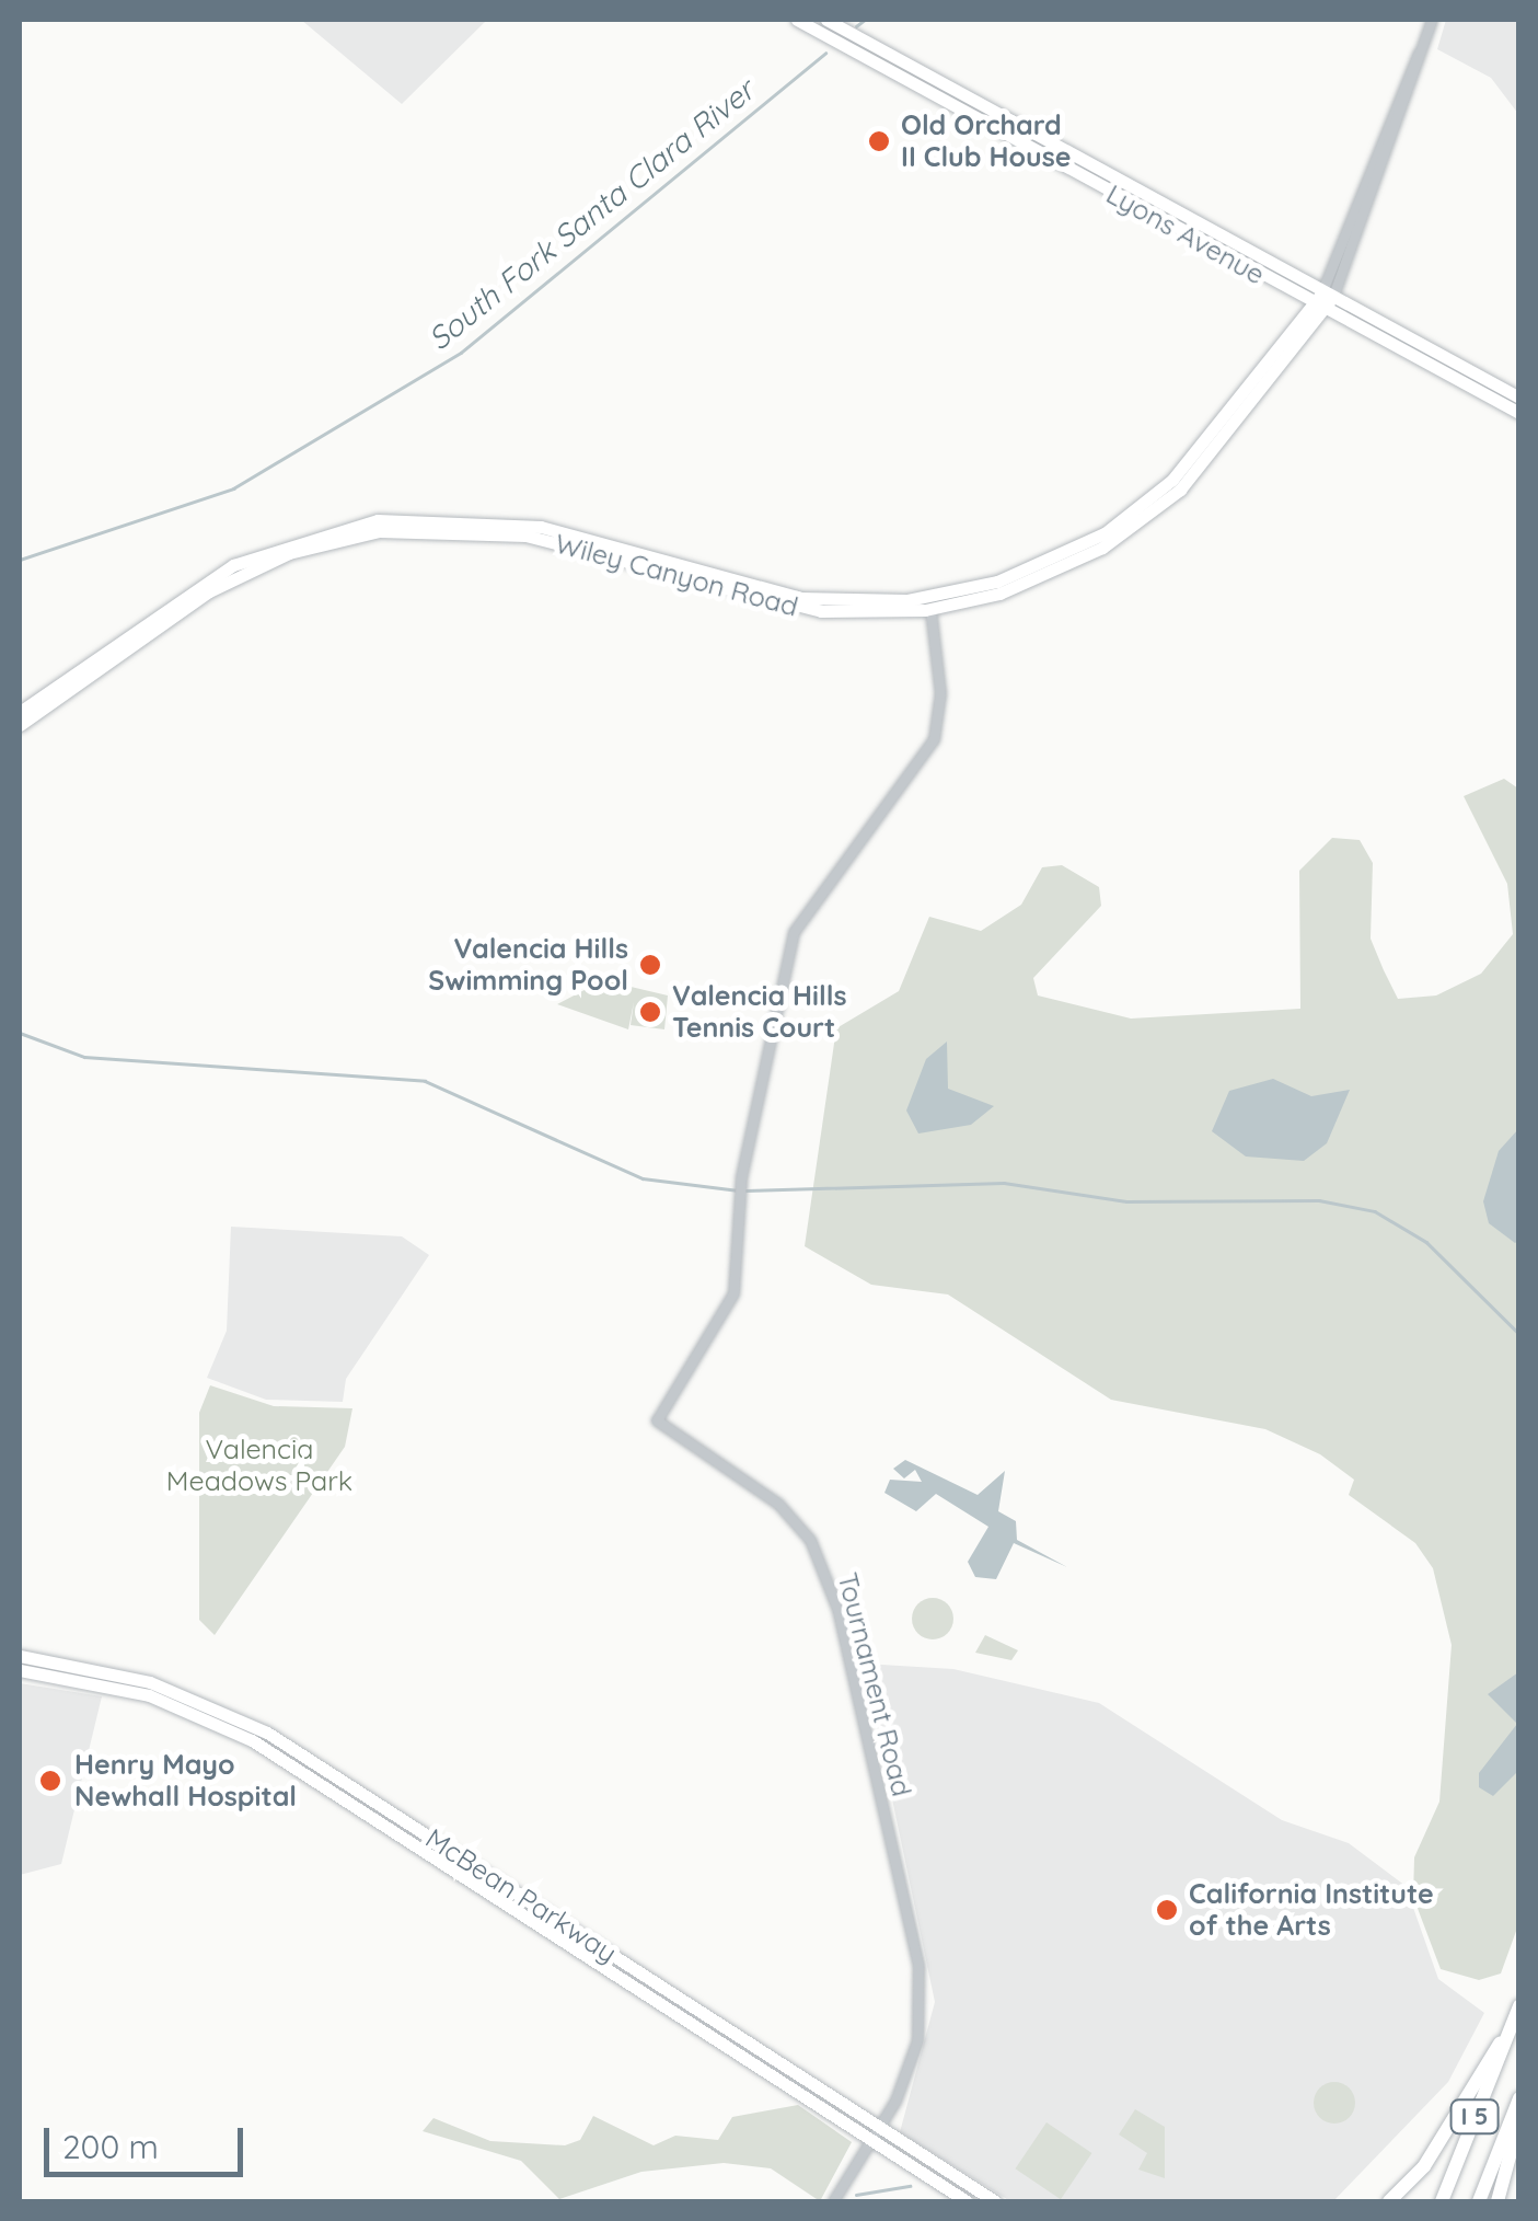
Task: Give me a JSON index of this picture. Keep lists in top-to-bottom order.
{
  "streets": {
    "highway": ["I 5"],
    "main road": ["Lyons Avenue", "Wiley Canyon Road", "McBean Parkway"],
    "street": ["Tournament Road"]
  },
  "crossings": [
    ["Lyons Avenue", "Wiley Canyon Road"],
    ["Wiley Canyon Road", "Tournament Road"],
    ["Tournament Road", "McBean Parkway"]
  ],
  "water": ["South Fork Santa Clara River"],
  "parks": ["Valencia Meadows Park"],
  "places": [
    "Old Orchard II Club House",
    "Valencia Hills Swimming Pool",
    "Valencia Hills Tennis Court",
    "Henry Mayo Newhall Hospital",
    "California Institute of the Arts"
  ],
  "scale_bar": "200 m"
}
